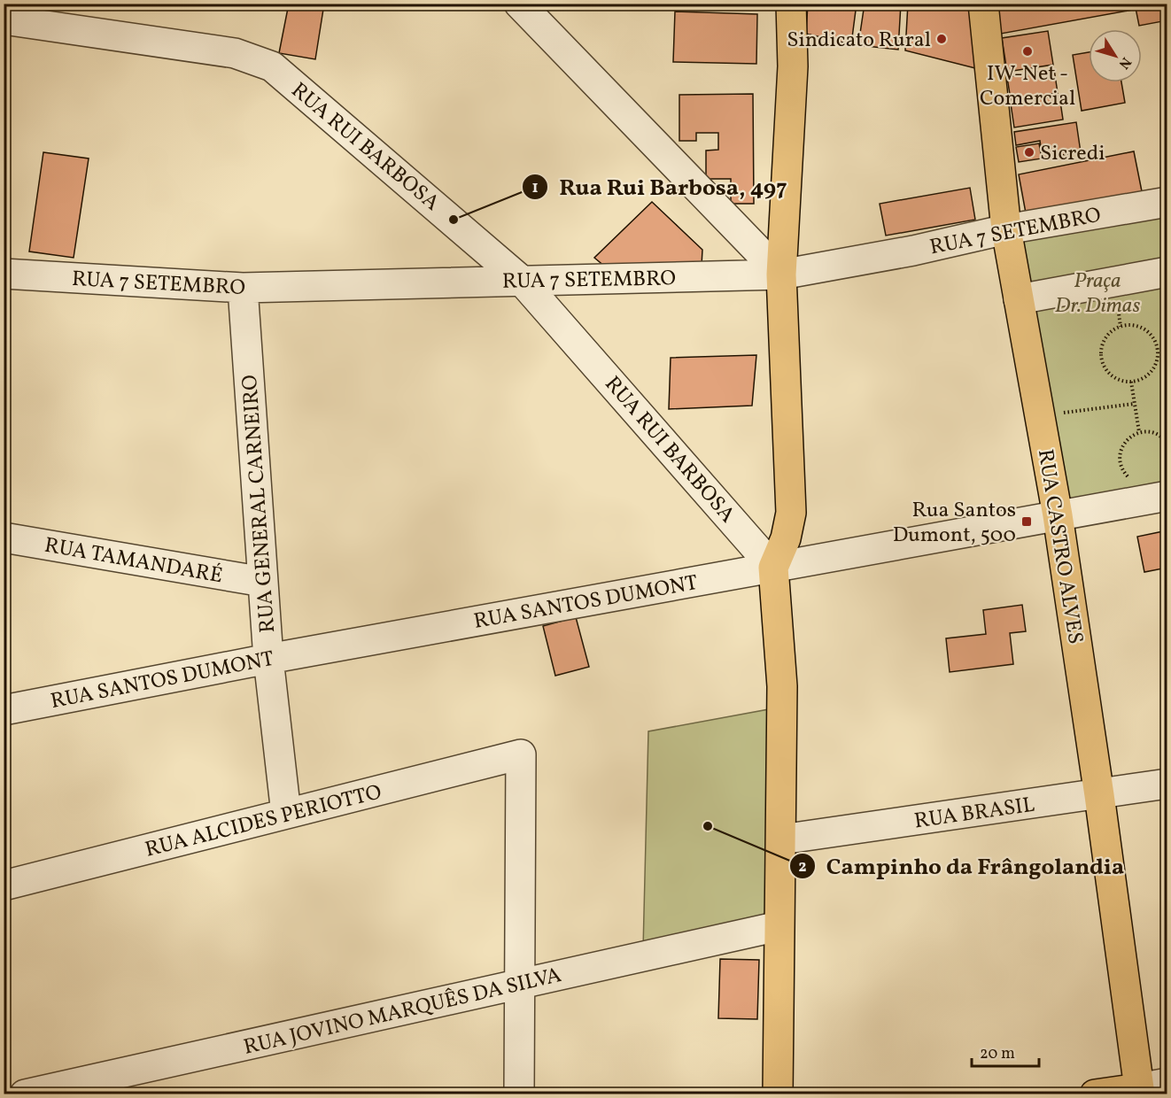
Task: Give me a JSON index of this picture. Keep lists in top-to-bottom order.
{
  "streets": {
    "main road": ["RUA CASTRO ALVES"],
    "street": [
      "RUA RUI BARBOSA",
      "RUA 7 SETEMBRO",
      "RUA GENERAL CARNEIRO",
      "RUA TAMANDARÉ",
      "RUA SANTOS DUMONT",
      "RUA BRASIL",
      "RUA ALCIDES PERIOTTO",
      "RUA JOVINO MARQUÊS DA SILVA"
    ]
  },
  "crossings": [
    ["RUA RUI BARBOSA", "RUA 7 SETEMBRO"],
    ["RUA RUI BARBOSA", "RUA SANTOS DUMONT"],
    ["RUA 7 SETEMBRO", "RUA GENERAL CARNEIRO"],
    ["RUA 7 SETEMBRO", "RUA CASTRO ALVES"],
    ["RUA GENERAL CARNEIRO", "RUA TAMANDARÉ"],
    ["RUA GENERAL CARNEIRO", "RUA SANTOS DUMONT"],
    ["RUA GENERAL CARNEIRO", "RUA ALCIDES PERIOTTO"],
    ["RUA CASTRO ALVES", "RUA SANTOS DUMONT"],
    ["RUA CASTRO ALVES", "RUA BRASIL"],
    ["RUA ALCIDES PERIOTTO", "RUA JOVINO MARQUÊS DA SILVA"]
  ],
  "parks": ["Praça Dr. Dimas"],
  "places": {
    "other": [
      "Sindicato Rural",
      "IW-Net - Comercial",
      "Sicredi",
      "Rua Rui Barbosa, 497",
      "Campinho da Frângolandia"
    ],
    "transit": ["Rua Santos Dumont, 500"]
  },
  "scale_bar": "20 m",
  "north": "bottom right"
}
